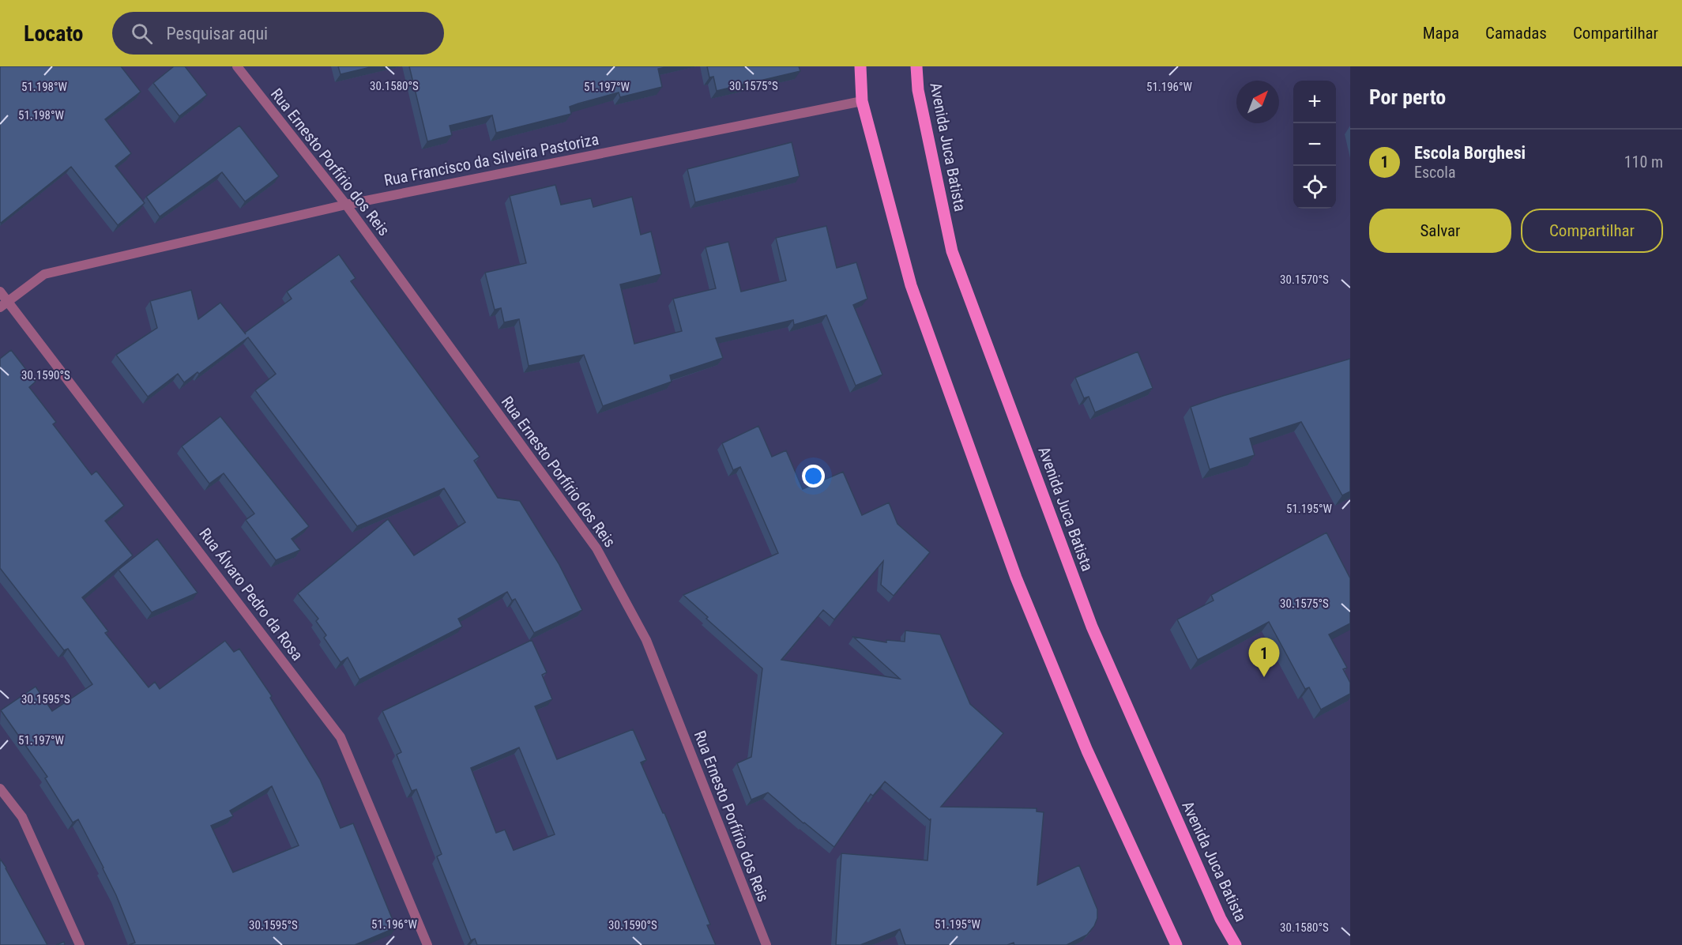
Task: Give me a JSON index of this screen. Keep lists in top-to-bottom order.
{
  "streets": {
    "main road": ["Avenida Juca Batista"],
    "street": ["Rua Francisco da Silveira Pastoriza", "Rua Ernesto Porfírio dos Reis", "Rua Álvaro Pedro da Rosa"]
  },
  "crossings": [
    ["Rua Francisco da Silveira Pastoriza", "Rua Ernesto Porfírio dos Reis"],
    ["Rua Francisco da Silveira Pastoriza", "Rua Álvaro Pedro da Rosa"]
  ],
  "north": "top right",
  "page": {
    "header": "Locato",
    "search": "Pesquisar aqui",
    "nav": ["Mapa", "Camadas", "Compartilhar"],
    "heading": "Por perto",
    "map_buttons": ["+", "−"],
    "list": [
      {
        "mark": "1",
        "name": "Escola Borghesi",
        "note": "Escola",
        "value": "110 m"
      }
    ],
    "buttons": ["Salvar", "Compartilhar"],
    "pins": "1"
  },
  "coordinates": [
    "30.1575°S",
    "30.1580°S",
    "51.198°W",
    "51.197°W",
    "51.196°W",
    "30.1570°S",
    "30.1590°S",
    "51.195°W",
    "30.1595°S"
  ]
}
